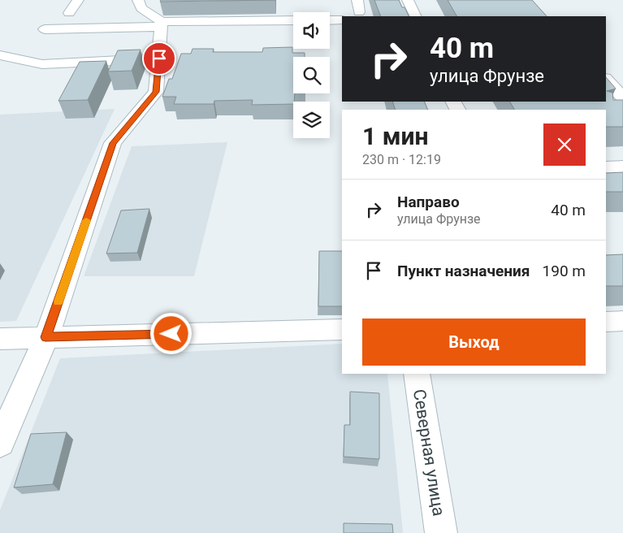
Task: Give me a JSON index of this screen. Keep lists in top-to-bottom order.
{
  "streets": {
    "street": ["Северная улица"]
  },
  "page": {
    "turn": ["40 m", "улица Фрунзе"],
    "heading": ["1 мин", "230 m · 12:19"],
    "list": [
      {
        "name": "Направо",
        "note": "улица Фрунзе",
        "value": "40 m"
      },
      {
        "name": "Пункт назначения",
        "value": "190 m"
      }
    ],
    "buttons": "Выход"
  }
}
